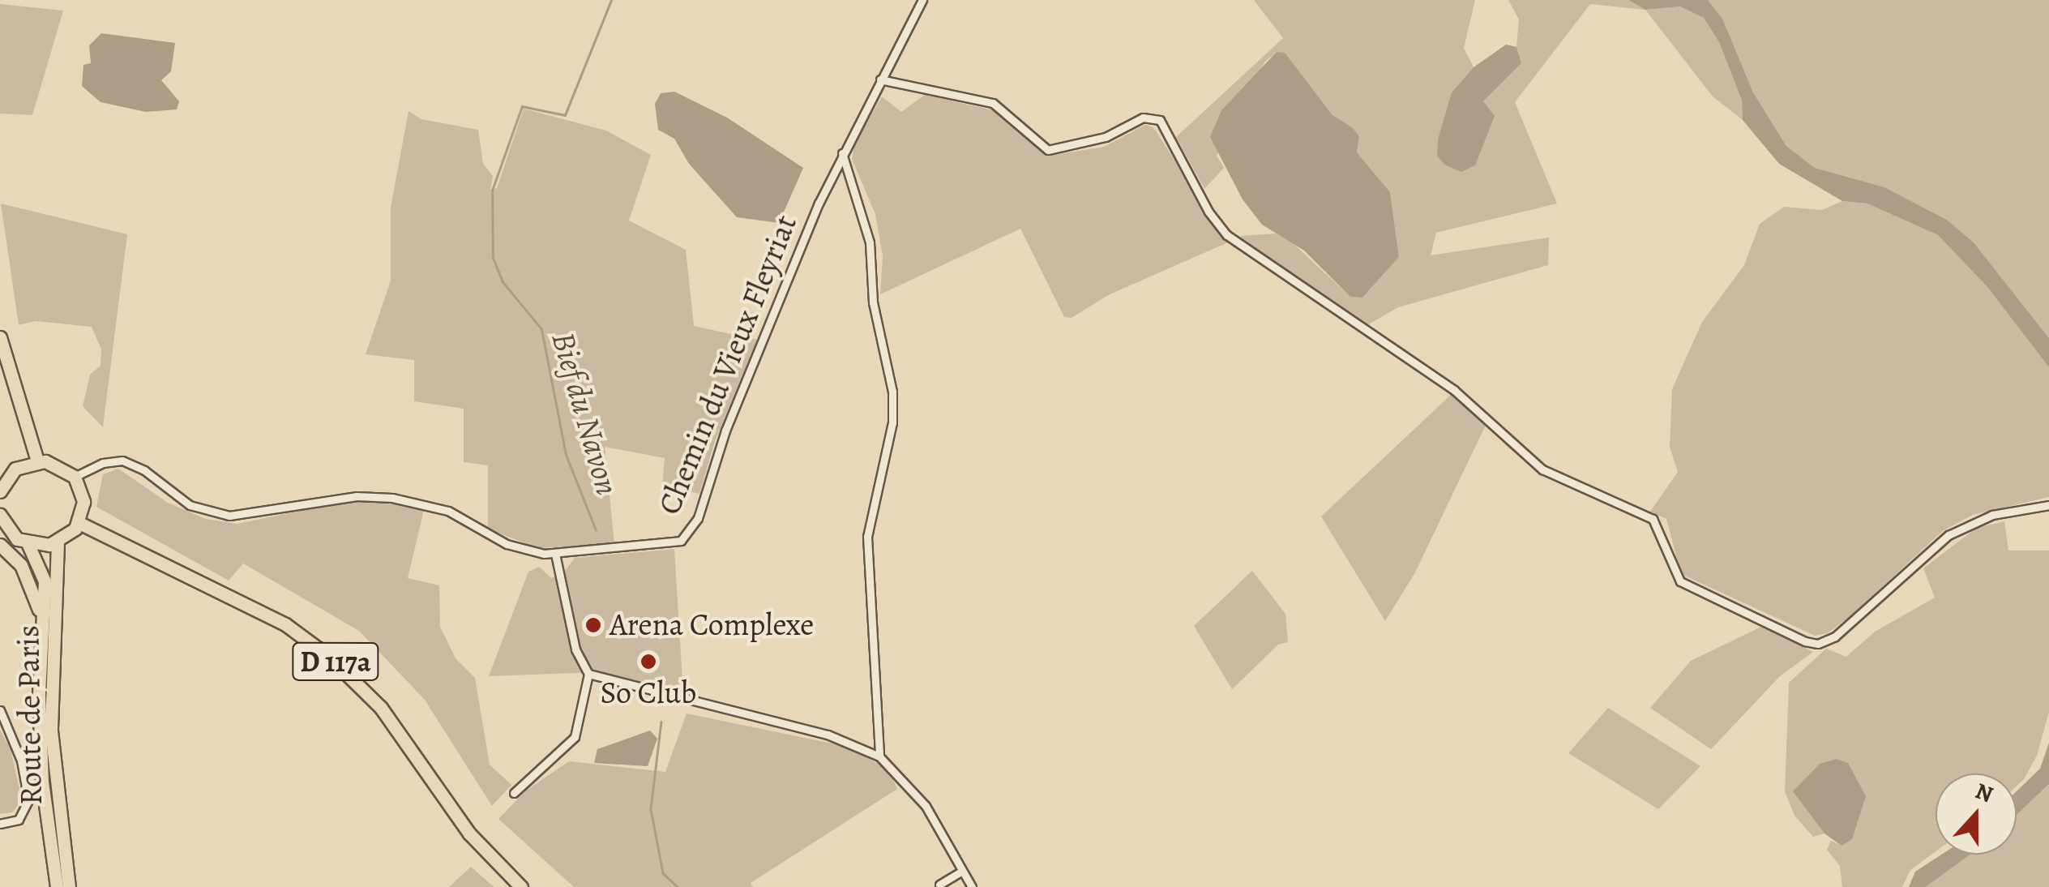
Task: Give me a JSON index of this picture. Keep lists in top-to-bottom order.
{
  "streets": {
    "main road": ["D 117a", "Route de Paris"],
    "street": ["Chemin du Vieux Fleyriat"]
  },
  "water": ["Bief du Navon"],
  "places": ["Arena Complexe", "So Club"],
  "north": "top"
}
